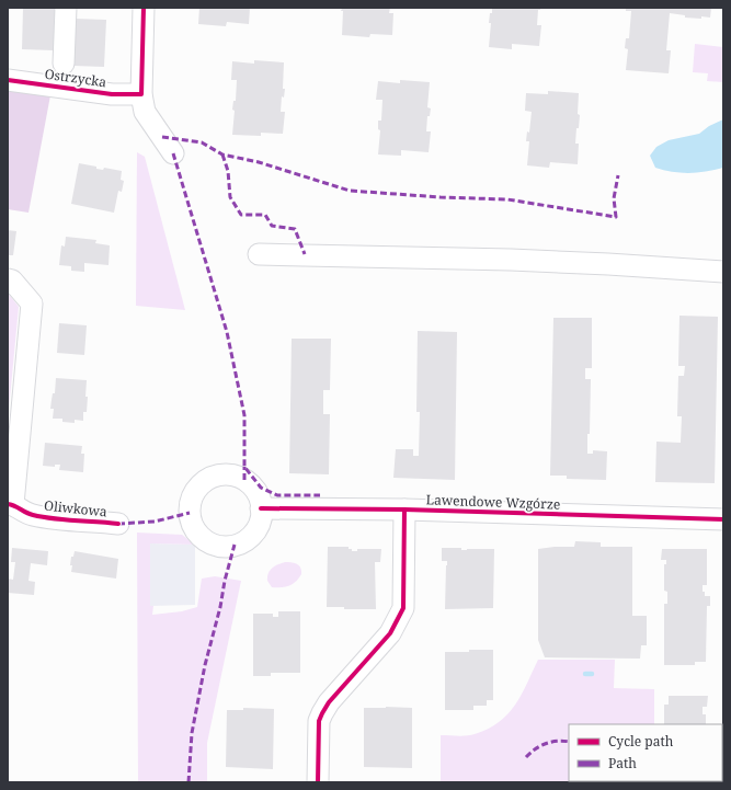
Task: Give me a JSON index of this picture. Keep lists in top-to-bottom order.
{
  "streets": {
    "street": ["Ostrzycka", "Lawendowe Wzgórze", "Oliwkowa"]
  },
  "legend": ["Cycle path", "Path"]
}
